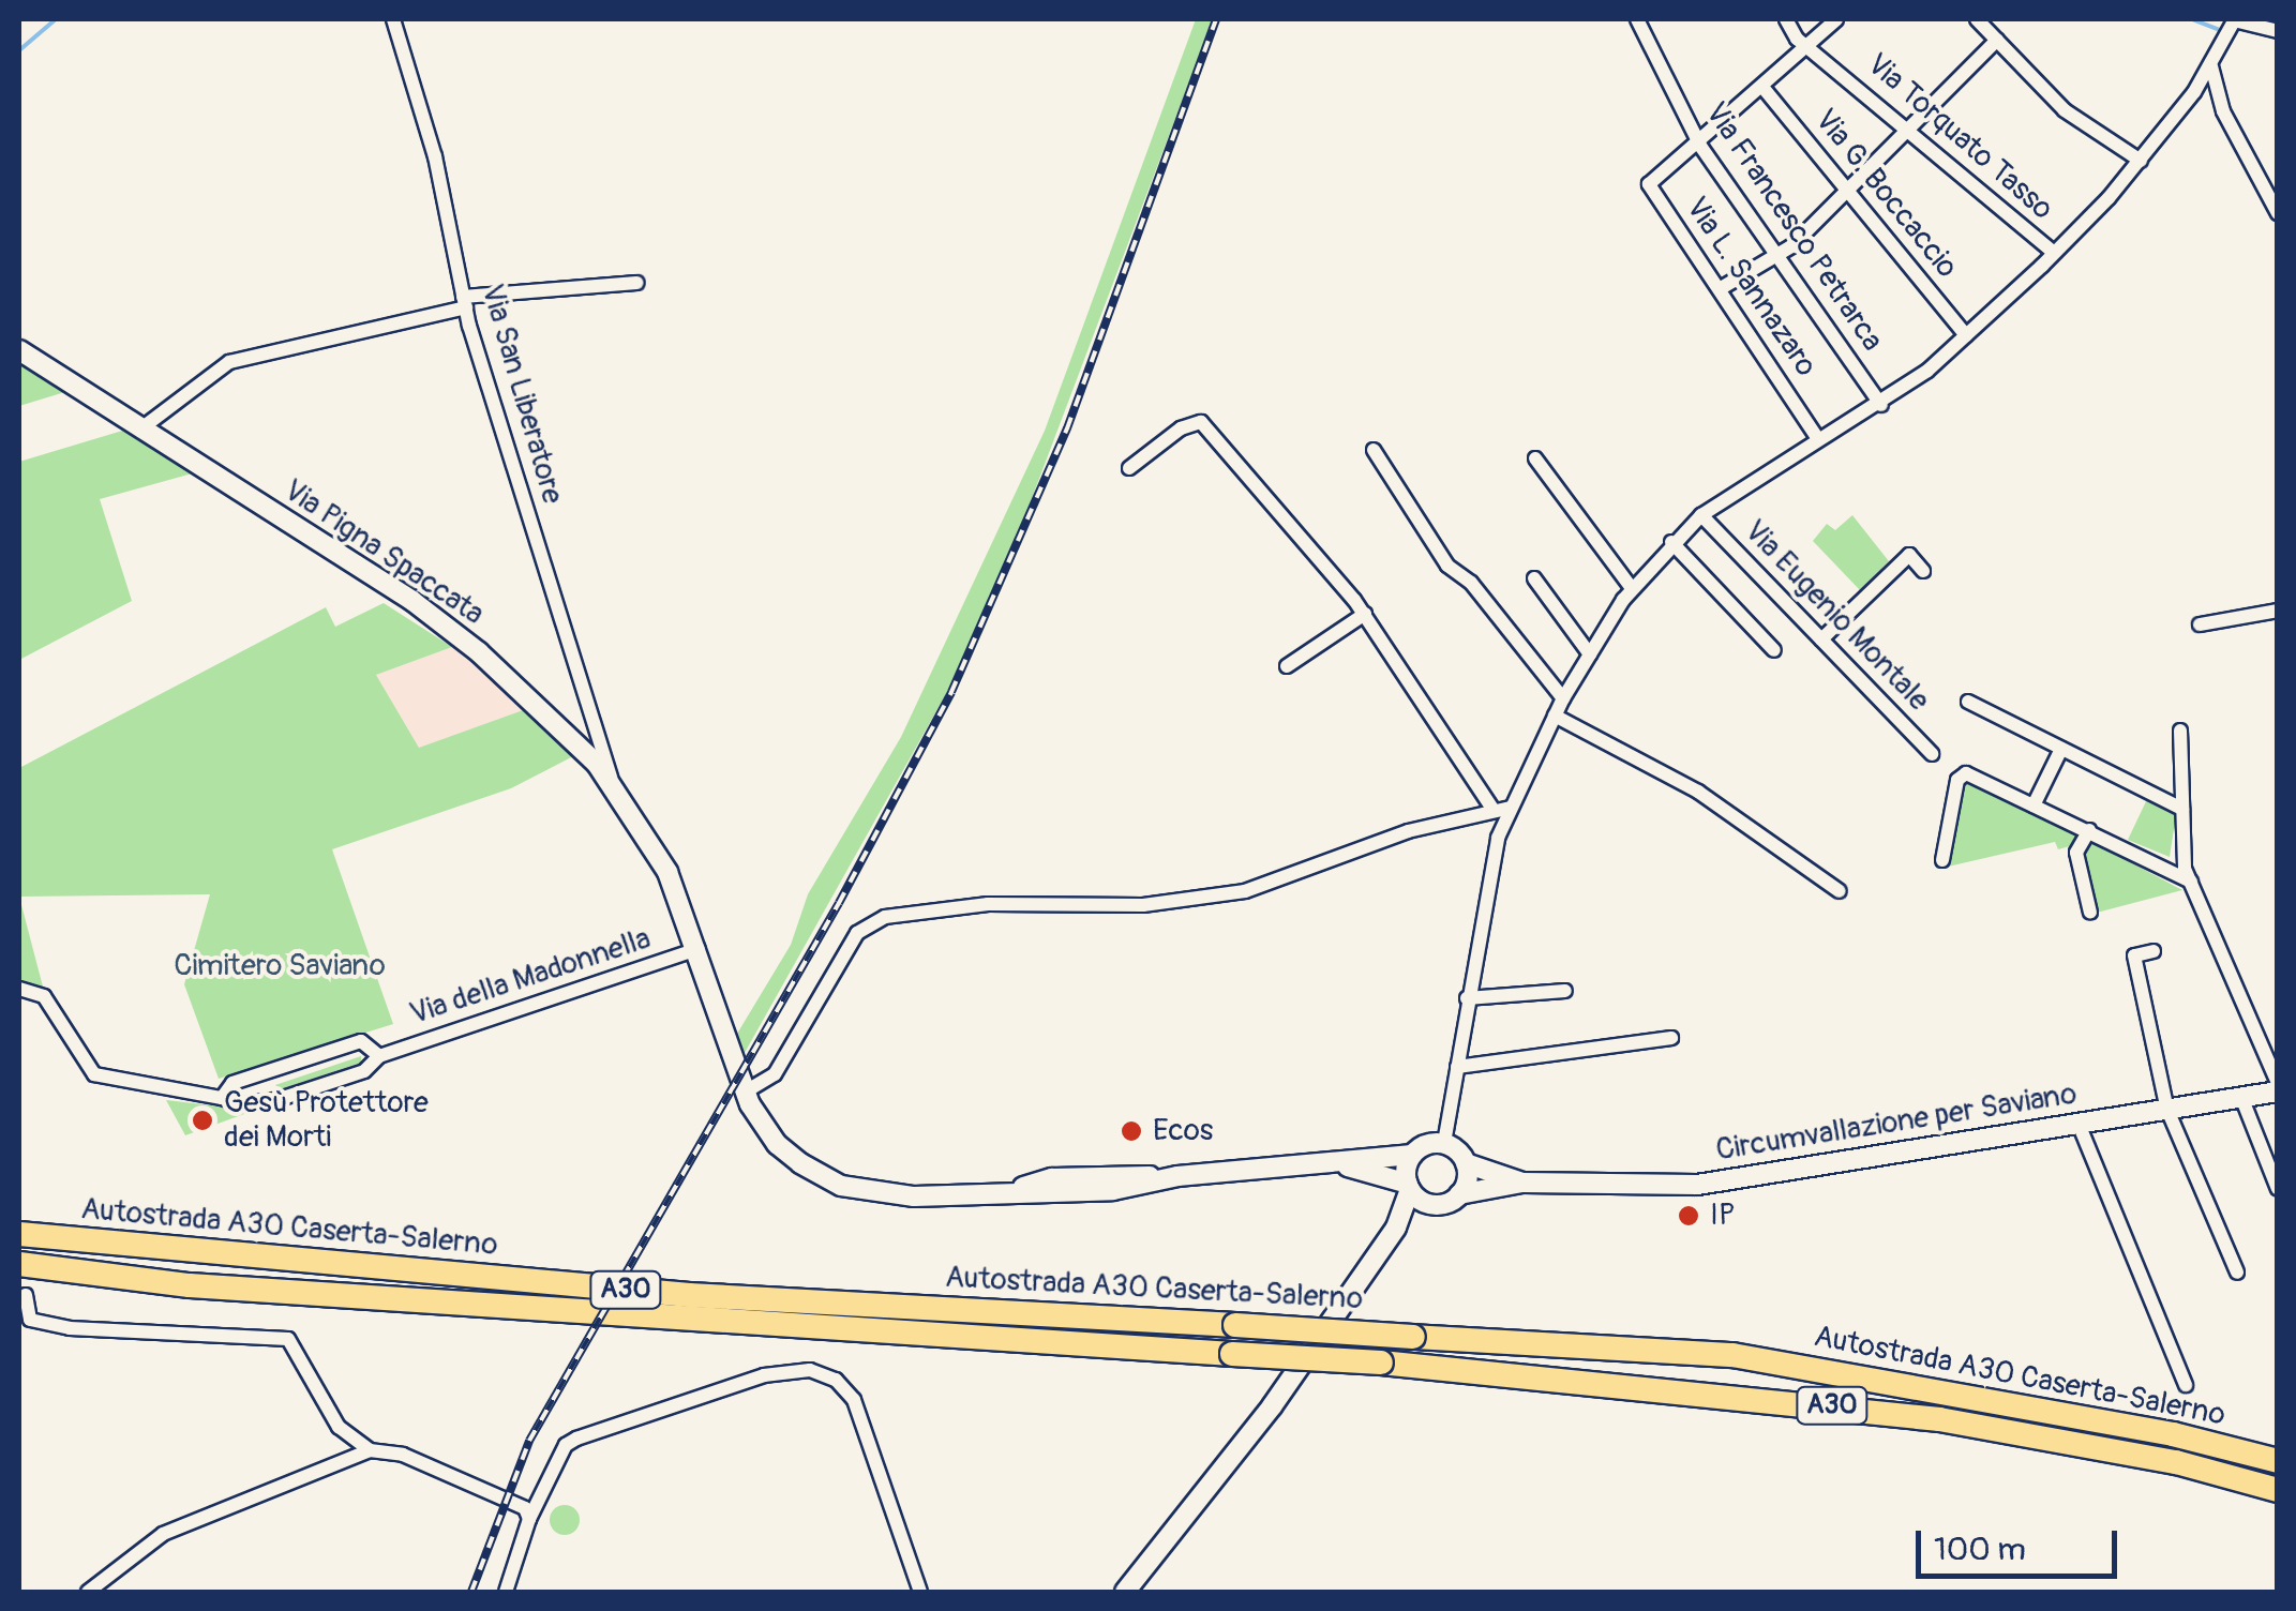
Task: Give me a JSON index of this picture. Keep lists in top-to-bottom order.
{
  "streets": {
    "highway": ["Autostrada A30 Caserta-Salerno", "A30"],
    "main road": ["Via Pigna Spaccata", "Circumvallazione per Saviano"],
    "street": [
      "Via Torquato Tasso",
      "Via G. Boccaccio",
      "Via Francesco Petrarca",
      "Via L. Sannazaro",
      "Via San Liberatore",
      "Via Eugenio Montale",
      "Via della Madonnella"
    ]
  },
  "crossings": [
    ["Via Torquato Tasso", "Via L. Sannazaro"],
    ["Via G. Boccaccio", "Via L. Sannazaro"],
    ["Via Francesco Petrarca", "Via L. Sannazaro"],
    ["Via San Liberatore", "Via Pigna Spaccata"],
    ["Via Pigna Spaccata", "Via della Madonnella"],
    ["Via Pigna Spaccata", "Circumvallazione per Saviano"]
  ],
  "parks": ["Cimitero Saviano"],
  "places": ["Gesù Protettore dei Morti", "Ecos", "IP"],
  "scale_bar": "100 m"
}
